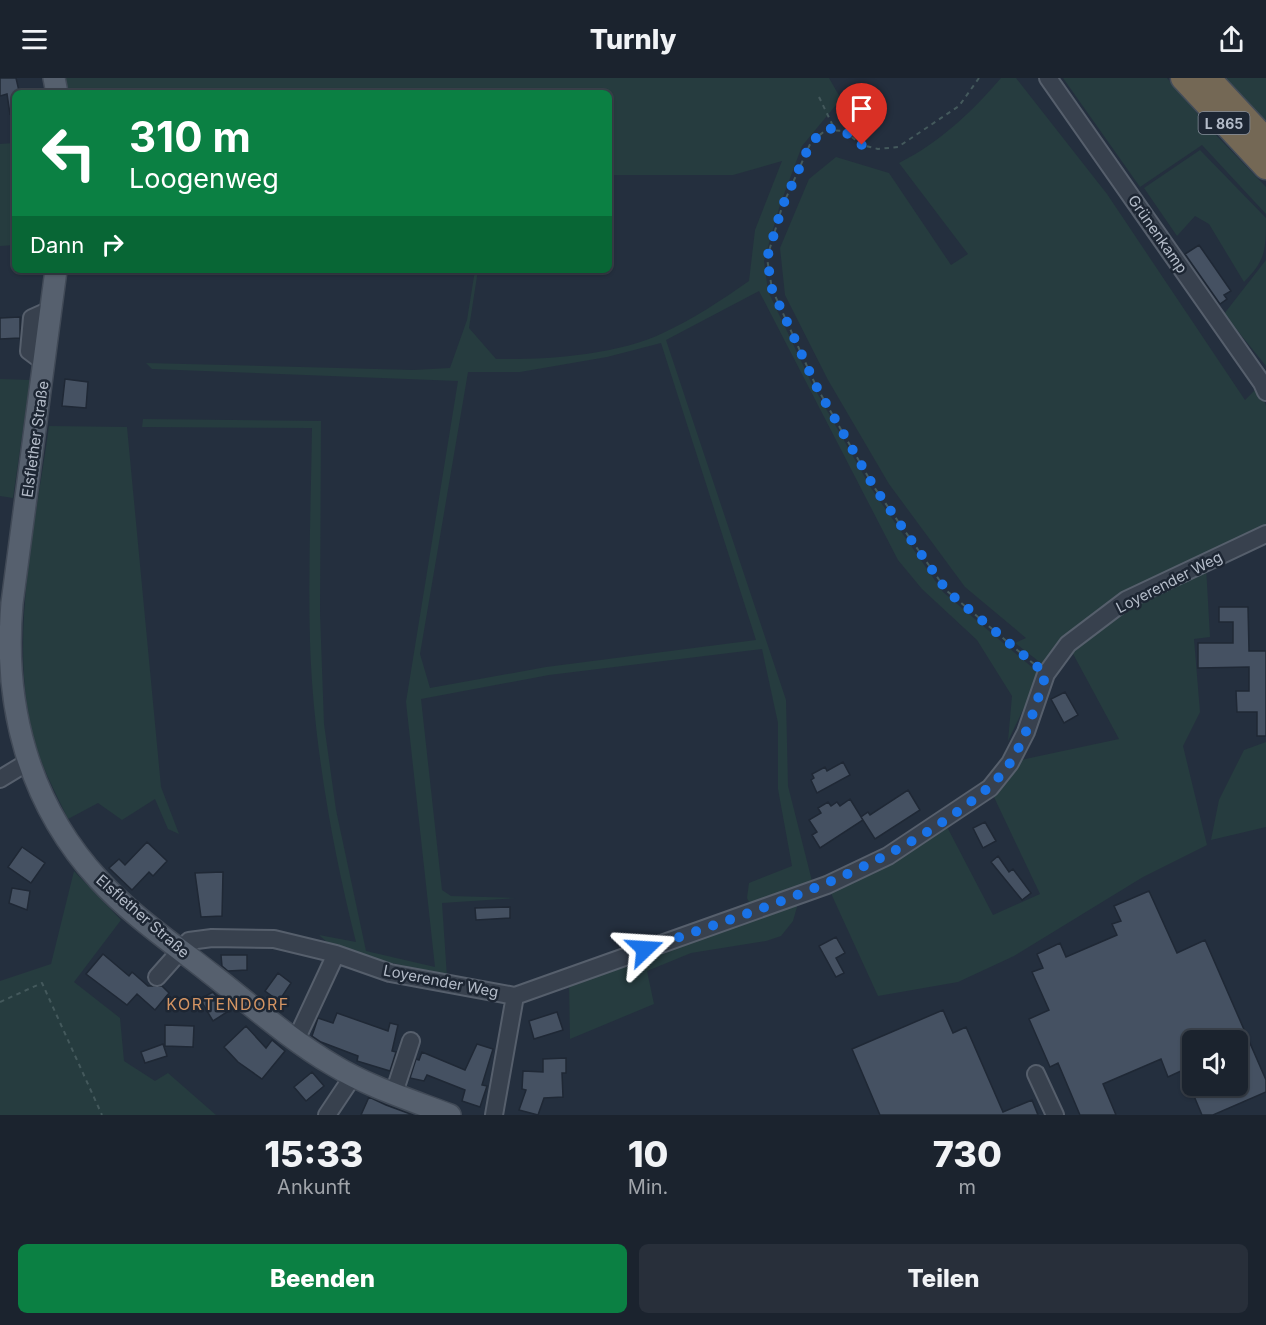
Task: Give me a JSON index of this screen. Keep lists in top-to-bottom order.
{
  "streets": {
    "highway": ["L 865"],
    "main road": ["Elsflether Straße"],
    "street": ["Grünenkamp", "Loyerender Weg"]
  },
  "crossings": [
    ["Elsflether Straße", "Loyerender Weg"]
  ],
  "districts": ["KORTENDORF"],
  "page": {
    "header": "Turnly",
    "turn": ["310 m", "Loogenweg"],
    "then": "Dann",
    "eta": [
      "15:33",
      "Ankunft",
      "10",
      "Min.",
      "730",
      "m"
    ],
    "buttons": ["Beenden", "Teilen"]
  }
}
